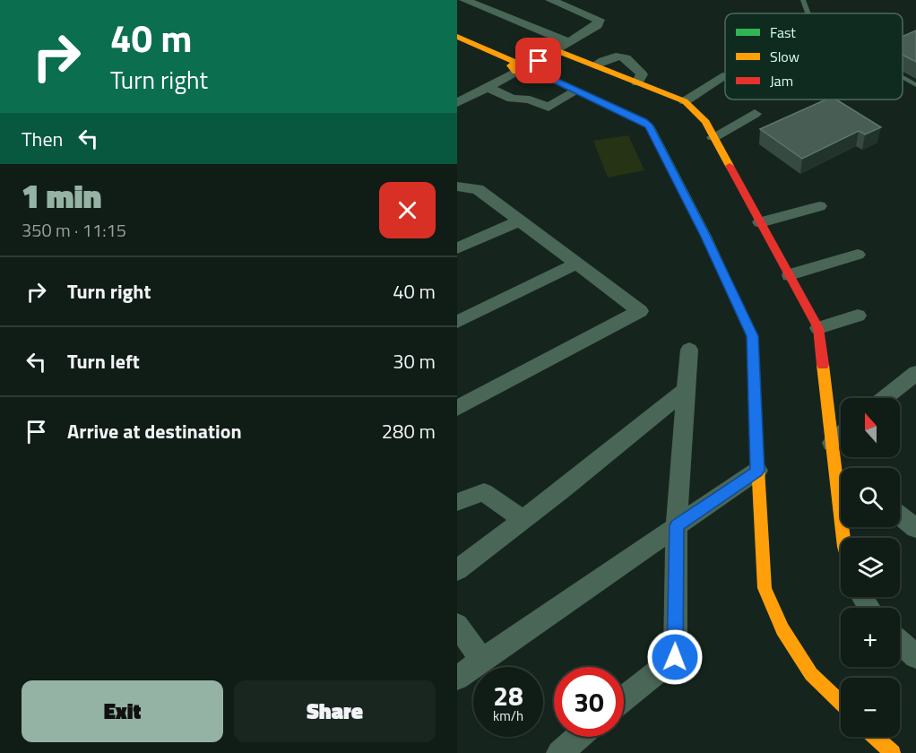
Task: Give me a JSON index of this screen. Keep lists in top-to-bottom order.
{
  "legend": ["Fast", "Slow", "Jam"],
  "north": "top",
  "page": {
    "turn": ["40 m", "Turn right"],
    "then": "Then",
    "heading": ["1 min", "350 m · 11:15"],
    "list": [
      {
        "name": "Turn right",
        "value": "40 m"
      },
      {
        "name": "Turn left",
        "value": "30 m"
      },
      {
        "name": "Arrive at destination",
        "value": "280 m"
      }
    ],
    "map_buttons": ["+", "−"],
    "speed": "28 km/h",
    "limit": "30",
    "buttons": ["Exit", "Share"]
  }
}
